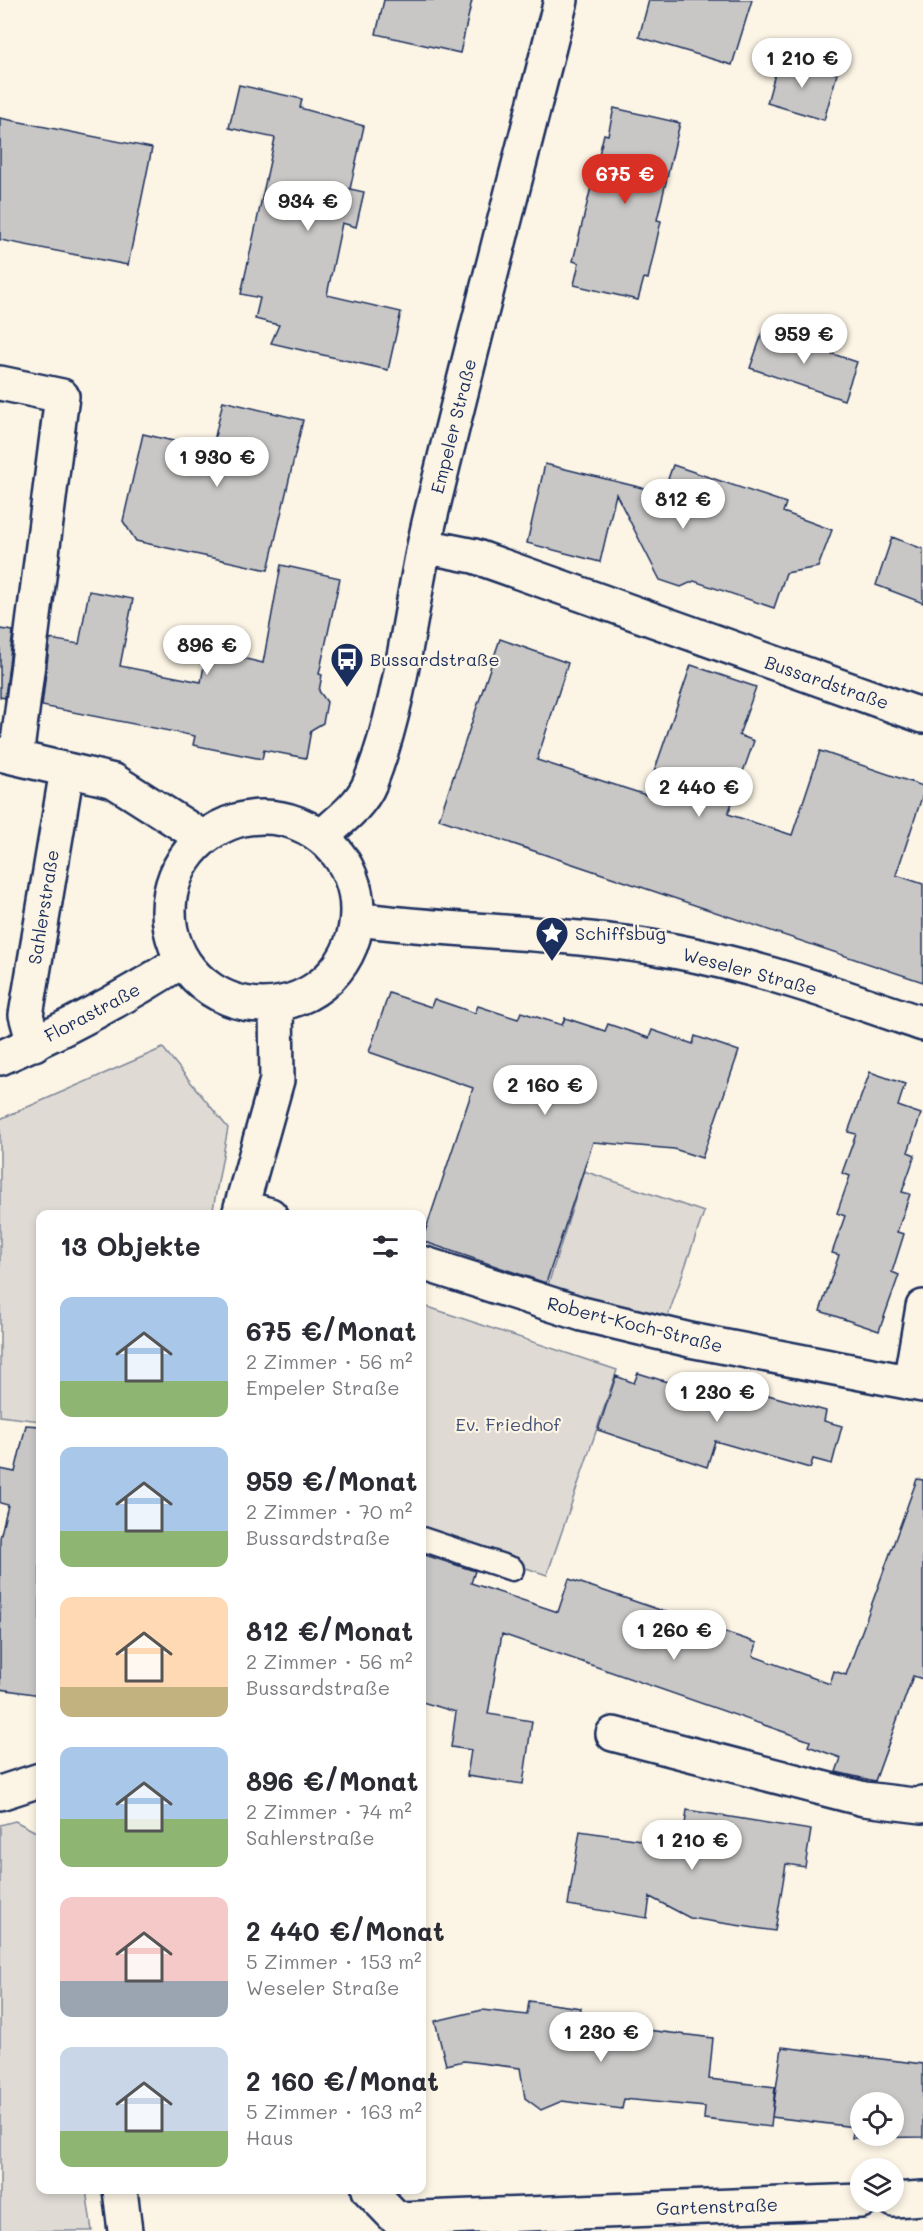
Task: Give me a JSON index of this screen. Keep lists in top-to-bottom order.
{
  "streets": {
    "street": [
      "Empeler Straße",
      "Bussardstraße",
      "Sahlerstraße",
      "Weseler Straße",
      "Florastraße",
      "Robert-Koch-Straße",
      "Gartenstraße"
    ]
  },
  "crossings": [
    ["Empeler Straße", "Bussardstraße"],
    ["Empeler Straße", "Weseler Straße"],
    ["Empeler Straße", "Florastraße"],
    ["Sahlerstraße", "Florastraße"],
    ["Weseler Straße", "Florastraße"]
  ],
  "parks": ["Ev. Friedhof"],
  "places": {
    "bus stop": ["Bussardstraße"],
    "place": ["Schiffsbug"]
  },
  "page": {
    "price": [
      "1 210 €",
      "675 €",
      "934 €",
      "959 €",
      "1 930 €",
      "812 €",
      "896 €",
      "2 440 €",
      "2 160 €",
      "1 230 €",
      "1 260 €",
      "1 210 €",
      "1 230 €"
    ],
    "heading": "13 Objekte",
    "list": [
      {
        "name": "675 €/Monat",
        "note": "2 Zimmer · 56 m² · Empeler Straße"
      },
      {
        "name": "959 €/Monat",
        "note": "2 Zimmer · 70 m² · Bussardstraße"
      },
      {
        "name": "812 €/Monat",
        "note": "2 Zimmer · 56 m² · Bussardstraße"
      },
      {
        "name": "896 €/Monat",
        "note": "2 Zimmer · 74 m² · Sahlerstraße"
      },
      {
        "name": "2 440 €/Monat",
        "note": "5 Zimmer · 153 m² · Weseler Straße"
      },
      {
        "name": "2 160 €/Monat",
        "note": "5 Zimmer · 163 m² · Haus"
      }
    ]
  }
}
